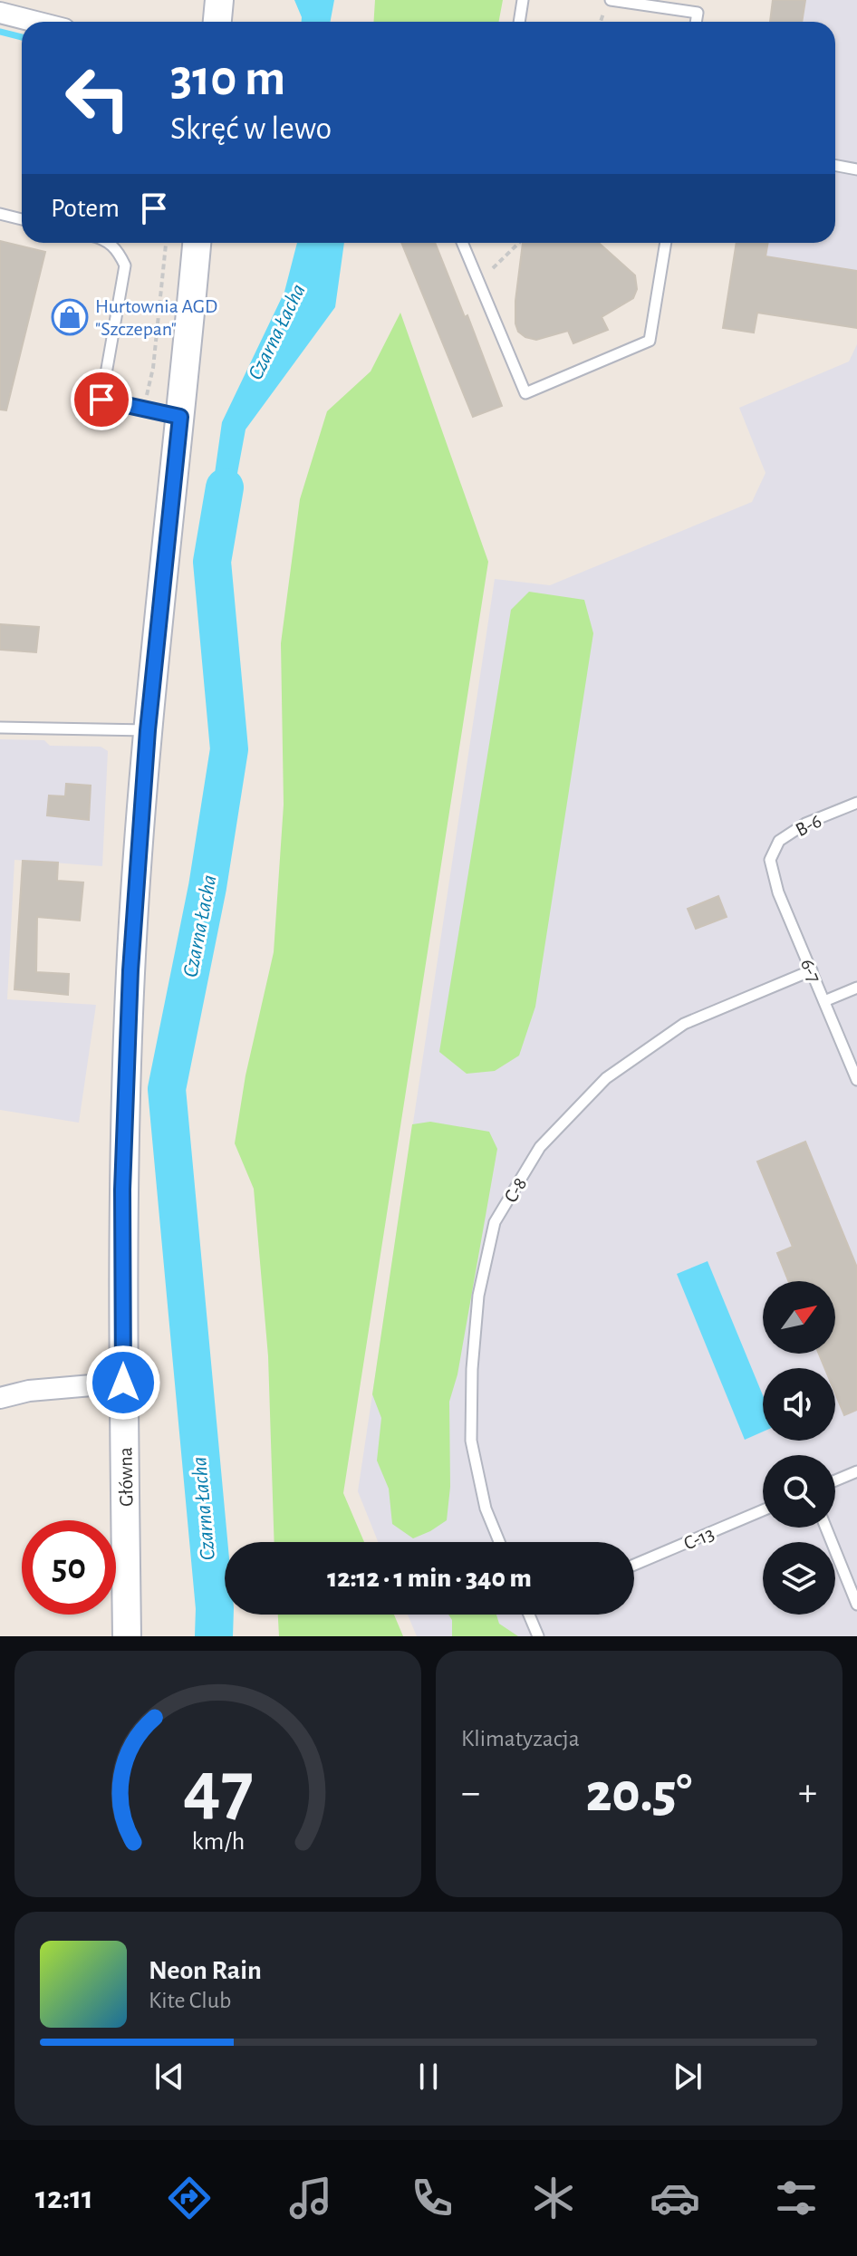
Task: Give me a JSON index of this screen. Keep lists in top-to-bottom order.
{
  "streets": {
    "main road": ["Główna"],
    "lane": [
      "B-6",
      "6-7",
      "C-8",
      "C-13"
    ]
  },
  "crossings": [
    ["B-6", "6-7"],
    ["6-7", "C-8"]
  ],
  "water": ["Czarna Łacha"],
  "places": {
    "shop": ["Hurtownia AGD \"Szczepan\""]
  },
  "north": "top right",
  "page": {
    "turn": ["310 m", "Skręć w lewo"],
    "then": "Potem",
    "limit": "50",
    "trip": "12:12 · 1 min · 340 m",
    "tile": "Klimatyzacja",
    "heat": ["−", "20.5°", "+"],
    "song": ["Neon Rain", "Kite Club"],
    "tabs": "12:11",
    "gauge": ["47", "km/h"]
  }
}
